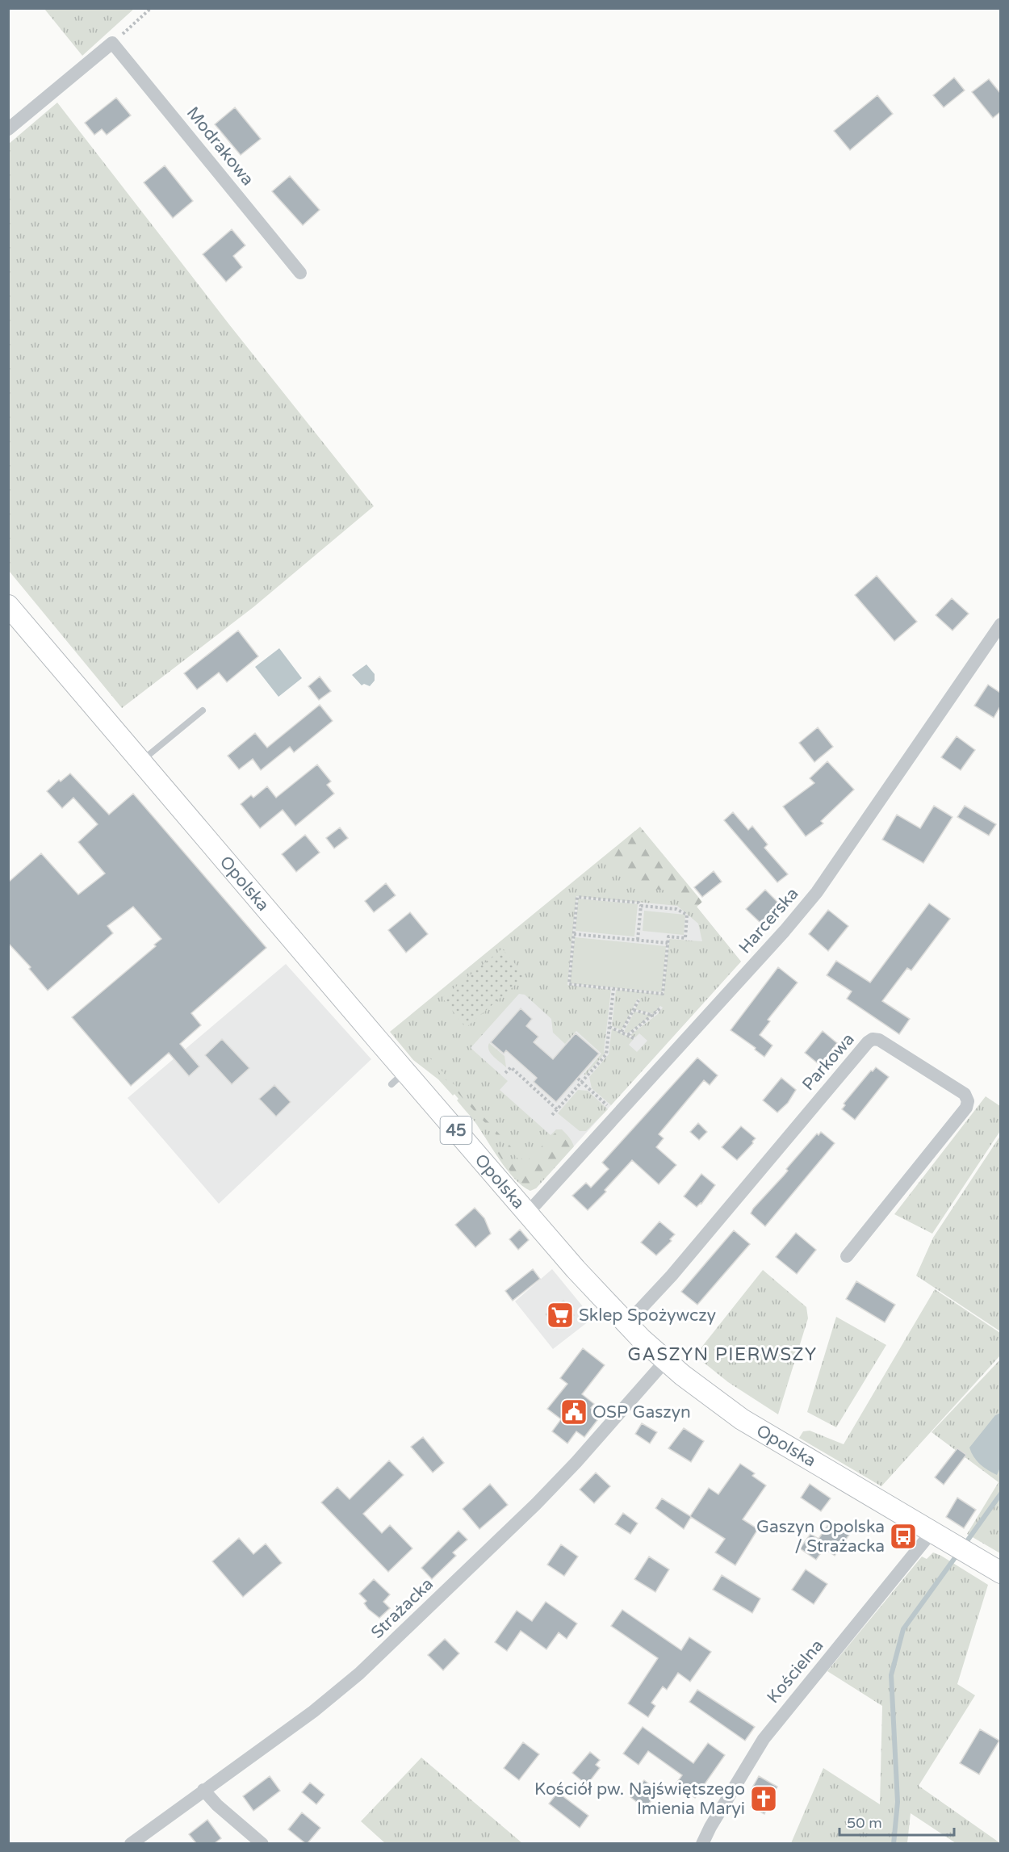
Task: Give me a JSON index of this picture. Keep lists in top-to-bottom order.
{
  "streets": {
    "main road": ["Opolska", "45"],
    "street": [
      "Modrakowa",
      "Harcerska",
      "Parkowa",
      "Strażacka",
      "Kościelna"
    ]
  },
  "crossings": [
    ["Opolska", "Harcerska"],
    ["Opolska", "Parkowa"],
    ["Opolska", "Strażacka"],
    ["Opolska", "Kościelna"]
  ],
  "districts": ["GASZYN PIERWSZY"],
  "places": {
    "supermarket": ["Sklep Spożywczy"],
    "public building": ["OSP Gaszyn"],
    "bus stop": ["Gaszyn Opolska / Strażacka"],
    "church": ["Kościół pw. Najświętszego Imienia Maryi"]
  },
  "scale_bar": "50 m"
}
